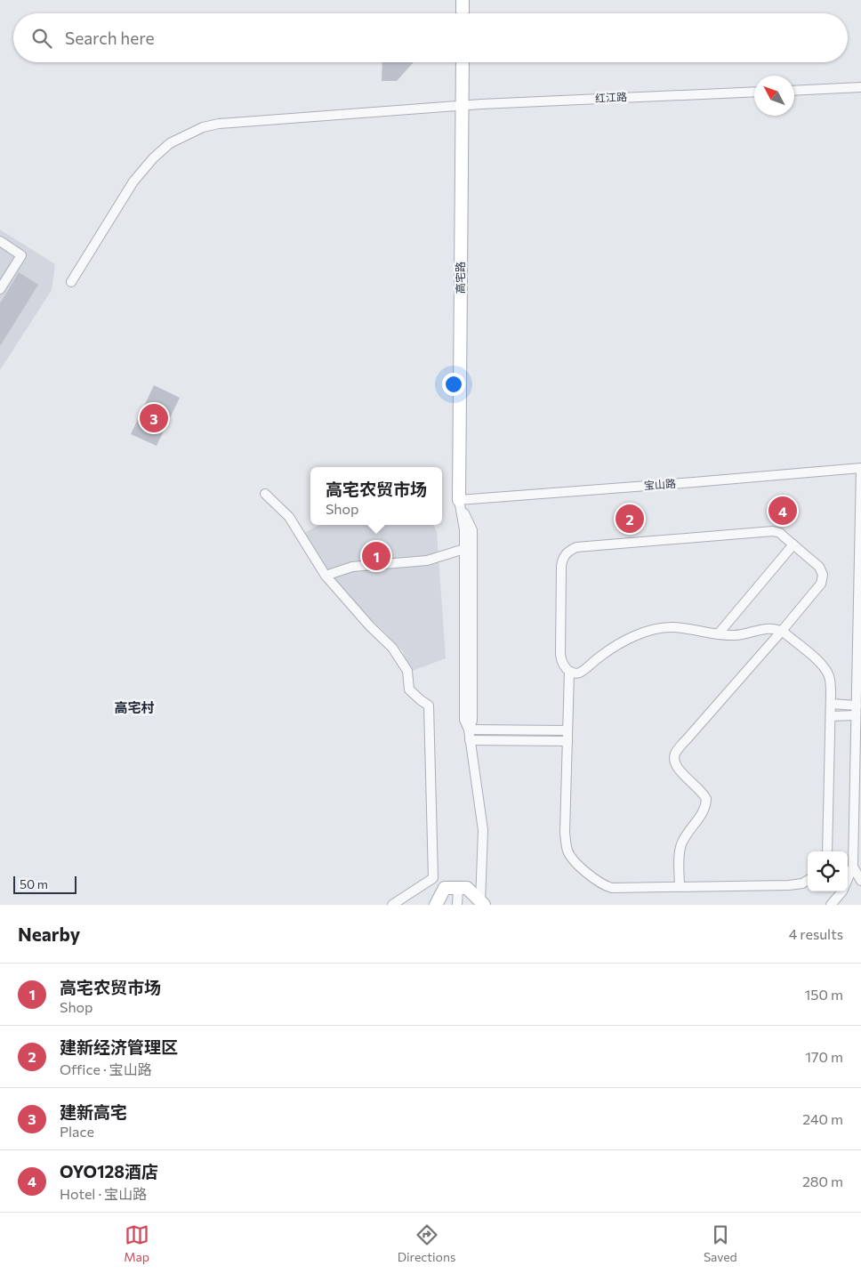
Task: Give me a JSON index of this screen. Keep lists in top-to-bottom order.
{
  "streets": {
    "main road": ["高宅路"],
    "street": ["红江路", "宝山路"]
  },
  "crossings": [
    ["红江路", "高宅路"],
    ["高宅路", "宝山路"]
  ],
  "districts": ["高宅村"],
  "scale_bar": "50 m",
  "north": "top left",
  "page": {
    "search": "Search here",
    "pins": [
      "3",
      "4",
      "2",
      "1"
    ],
    "popup": ["高宅农贸市场", "Shop"],
    "scale": "50 m",
    "heading": ["Nearby", "4 results"],
    "list": [
      {
        "mark": "1",
        "name": "高宅农贸市场",
        "note": "Shop",
        "value": "150 m"
      },
      {
        "mark": "2",
        "name": "建新经济管理区",
        "note": "Office · 宝山路",
        "value": "170 m"
      },
      {
        "mark": "3",
        "name": "建新高宅",
        "note": "Place",
        "value": "240 m"
      },
      {
        "mark": "4",
        "name": "OYO128酒店",
        "note": "Hotel · 宝山路",
        "value": "280 m"
      }
    ],
    "nav": ["Map", "Directions", "Saved"]
  }
}
